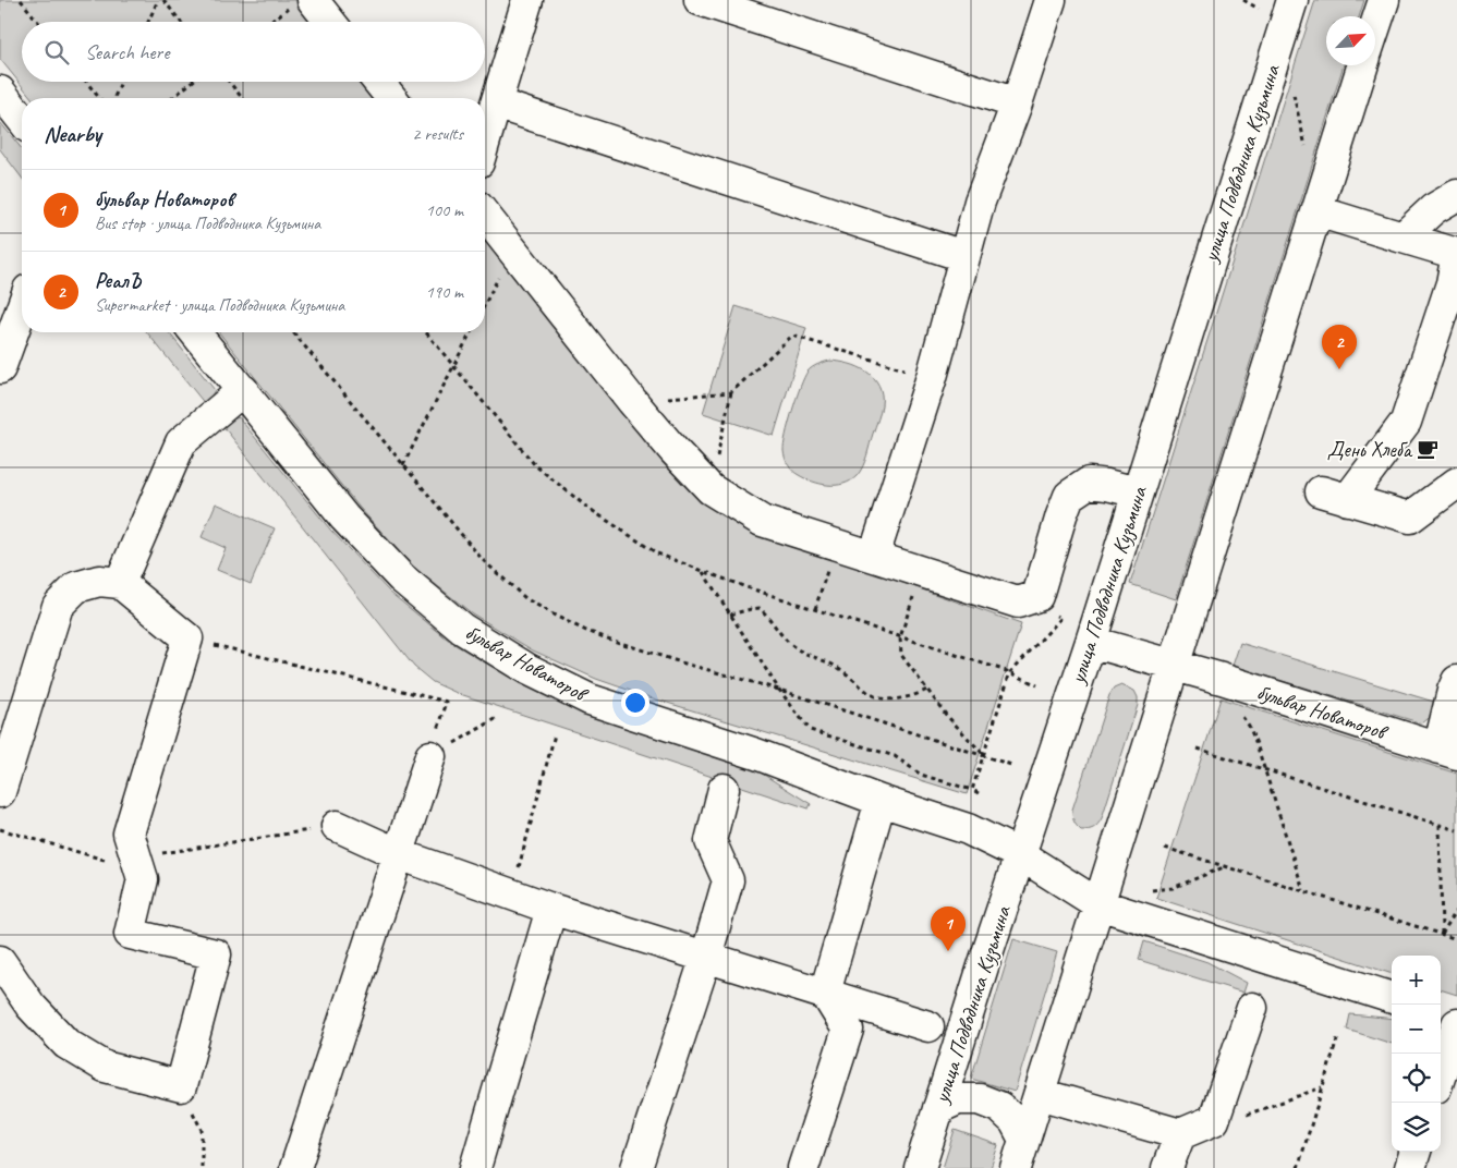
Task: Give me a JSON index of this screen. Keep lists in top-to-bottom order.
{
  "streets": {
    "street": ["улица Подводника Кузьмина", "бульвар Новаторов"]
  },
  "crossings": [
    ["улица Подводника Кузьмина", "бульвар Новаторов"]
  ],
  "places": {
    "cafe": ["День Хлеба"]
  },
  "north": "top right",
  "page": {
    "search": "Search here",
    "heading": ["Nearby", "2 results"],
    "list": [
      {
        "mark": "1",
        "name": "бульвар Новаторов",
        "note": "Bus stop · улица Подводника Кузьмина",
        "value": "100 m"
      },
      {
        "mark": "2",
        "name": "РеалЪ",
        "note": "Supermarket · улица Подводника Кузьмина",
        "value": "190 m"
      }
    ],
    "pins": ["2", "1"],
    "map_buttons": ["+", "−"]
  }
}
